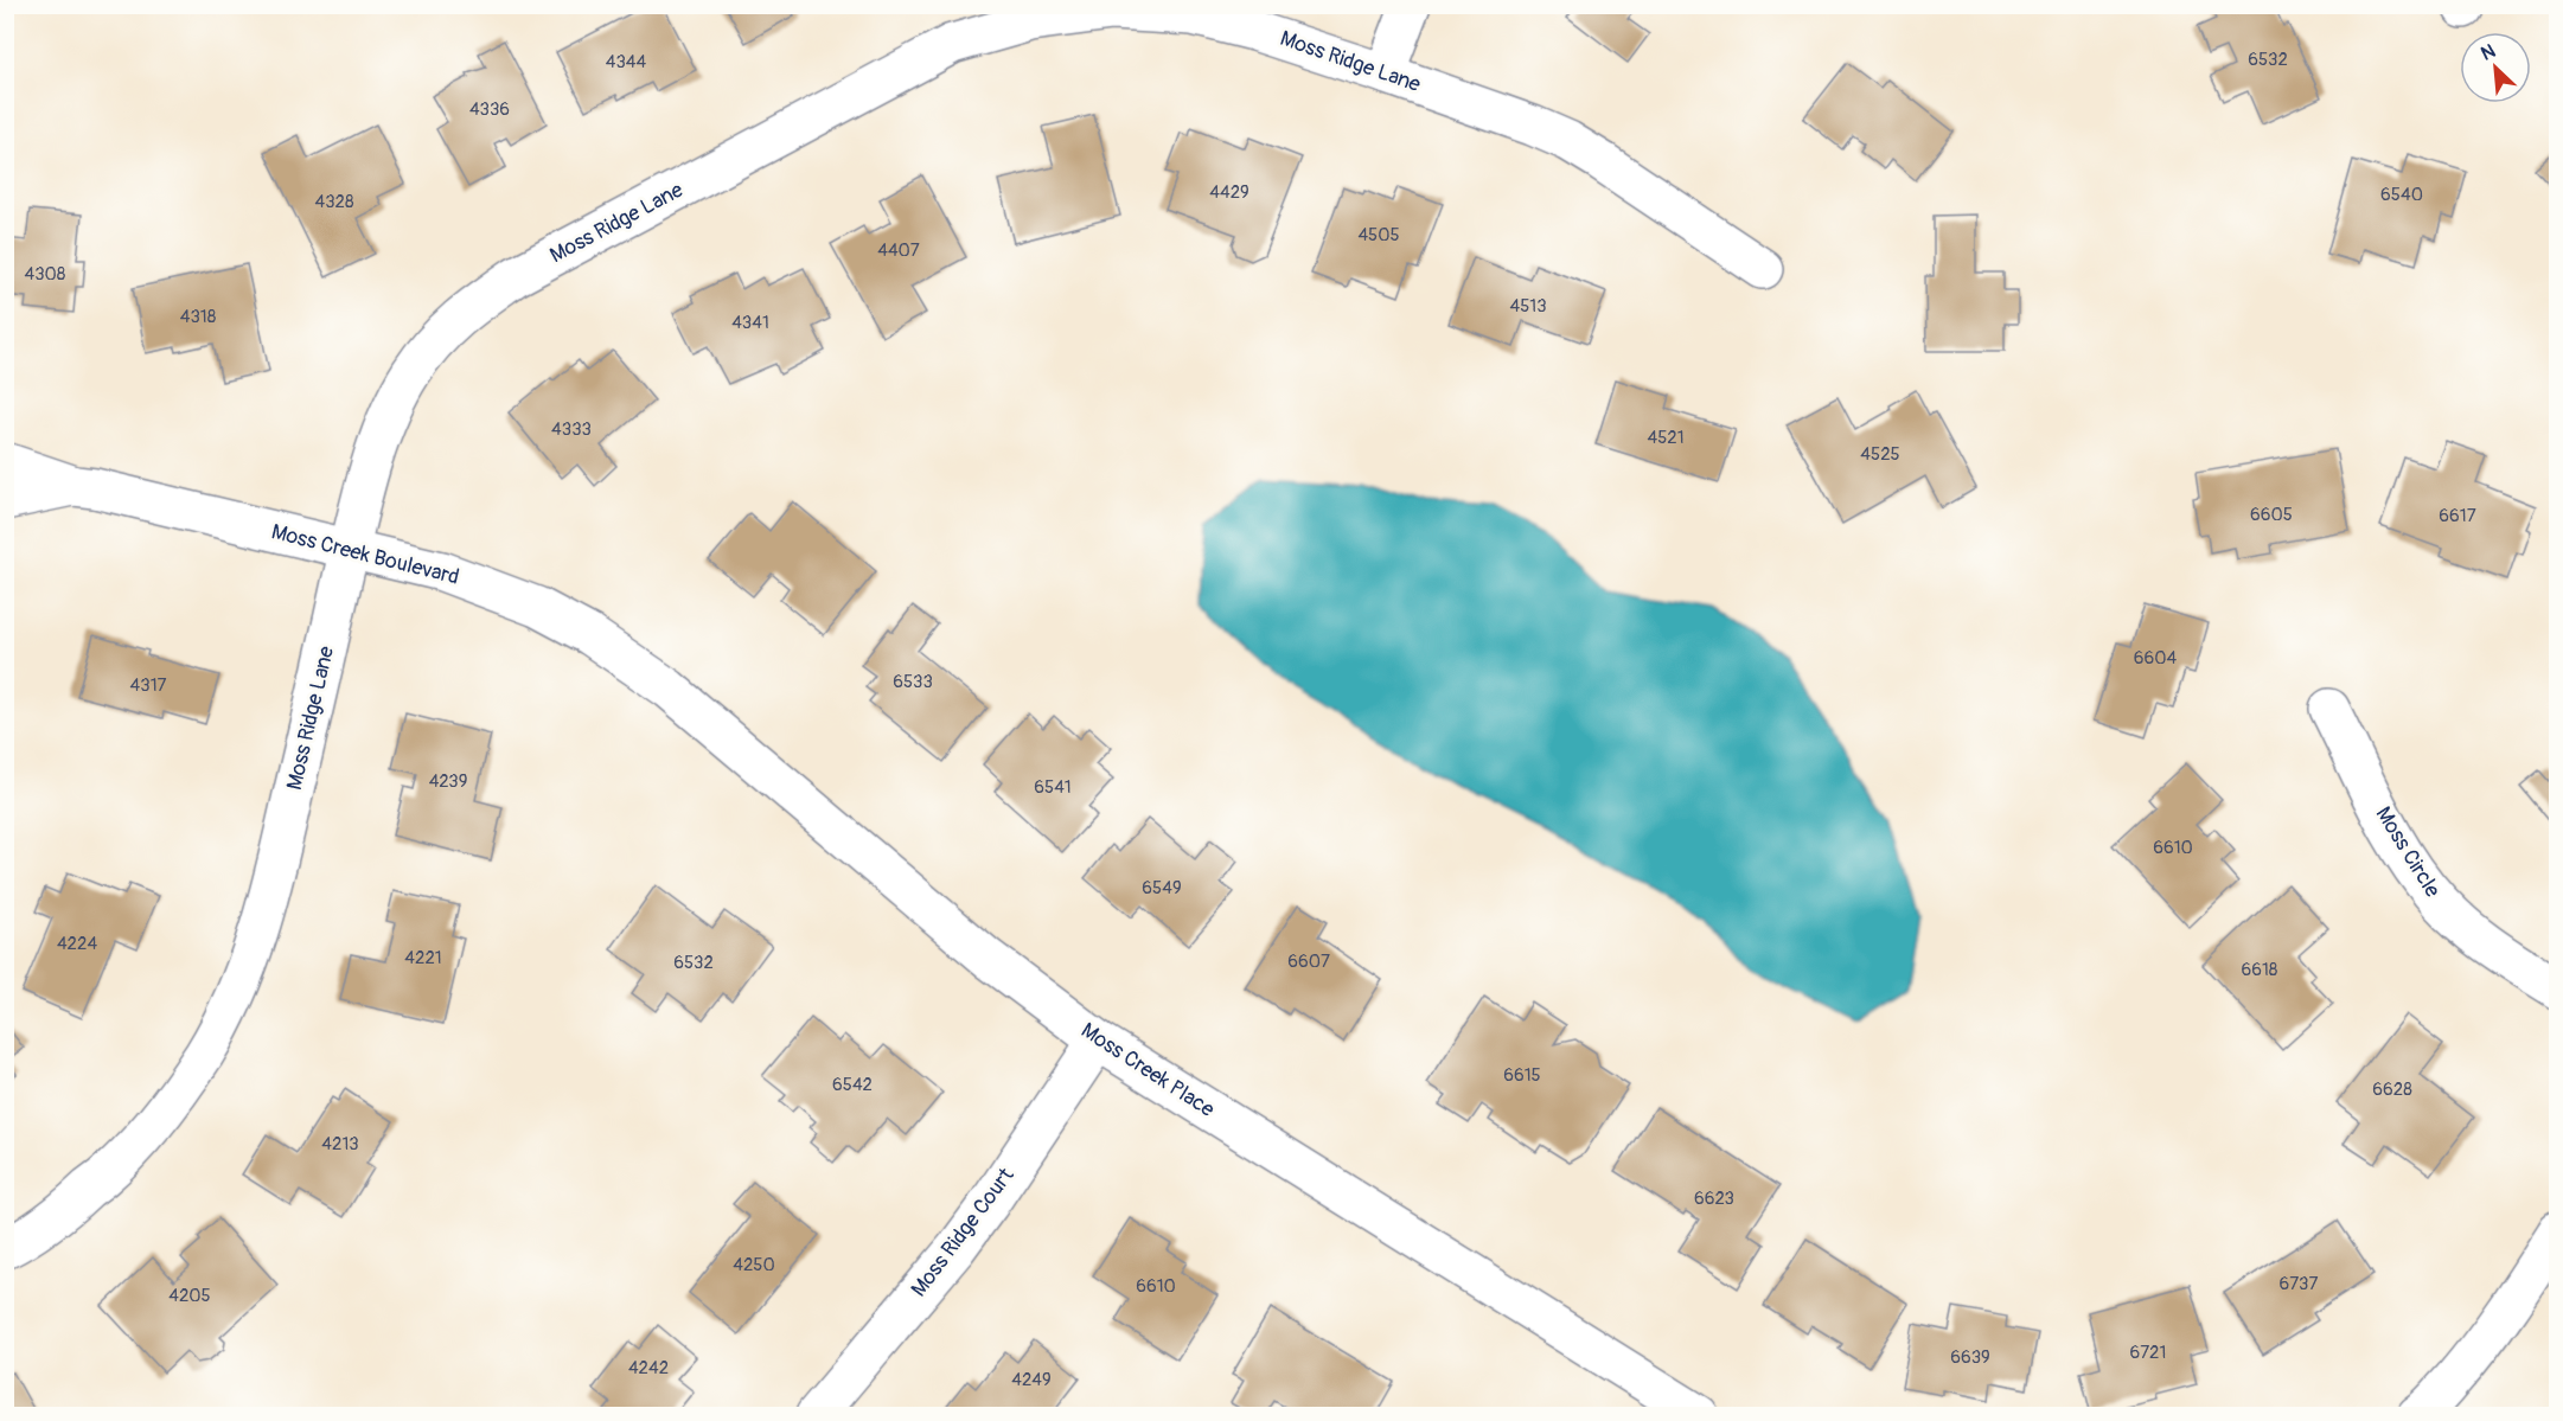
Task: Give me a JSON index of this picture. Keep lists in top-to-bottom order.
{
  "streets": {
    "street": [
      "Moss Ridge Lane",
      "Moss Creek Boulevard",
      "Moss Circle",
      "Moss Creek Place",
      "Moss Ridge Court"
    ]
  },
  "crossings": [
    ["Moss Ridge Lane", "Moss Creek Boulevard"],
    ["Moss Creek Boulevard", "Moss Creek Place"],
    ["Moss Creek Place", "Moss Ridge Court"]
  ],
  "house_numbers": [
    "6532",
    "4344",
    "4336",
    "4429",
    "6540",
    "4328",
    "4505",
    "4407",
    "4308",
    "4513",
    "4318",
    "4341",
    "4333",
    "4521",
    "4525",
    "6605",
    "6617",
    "6604",
    "6533",
    "4317",
    "4239",
    "6541",
    "6610",
    "6549",
    "4224",
    "4221",
    "6607",
    "6532",
    "6618",
    "6615",
    "6542",
    "6628",
    "4213",
    "6623",
    "4250",
    "6737",
    "6610",
    "4205",
    "6721",
    "6639",
    "4242",
    "4249"
  ],
  "north": "top left"
}
